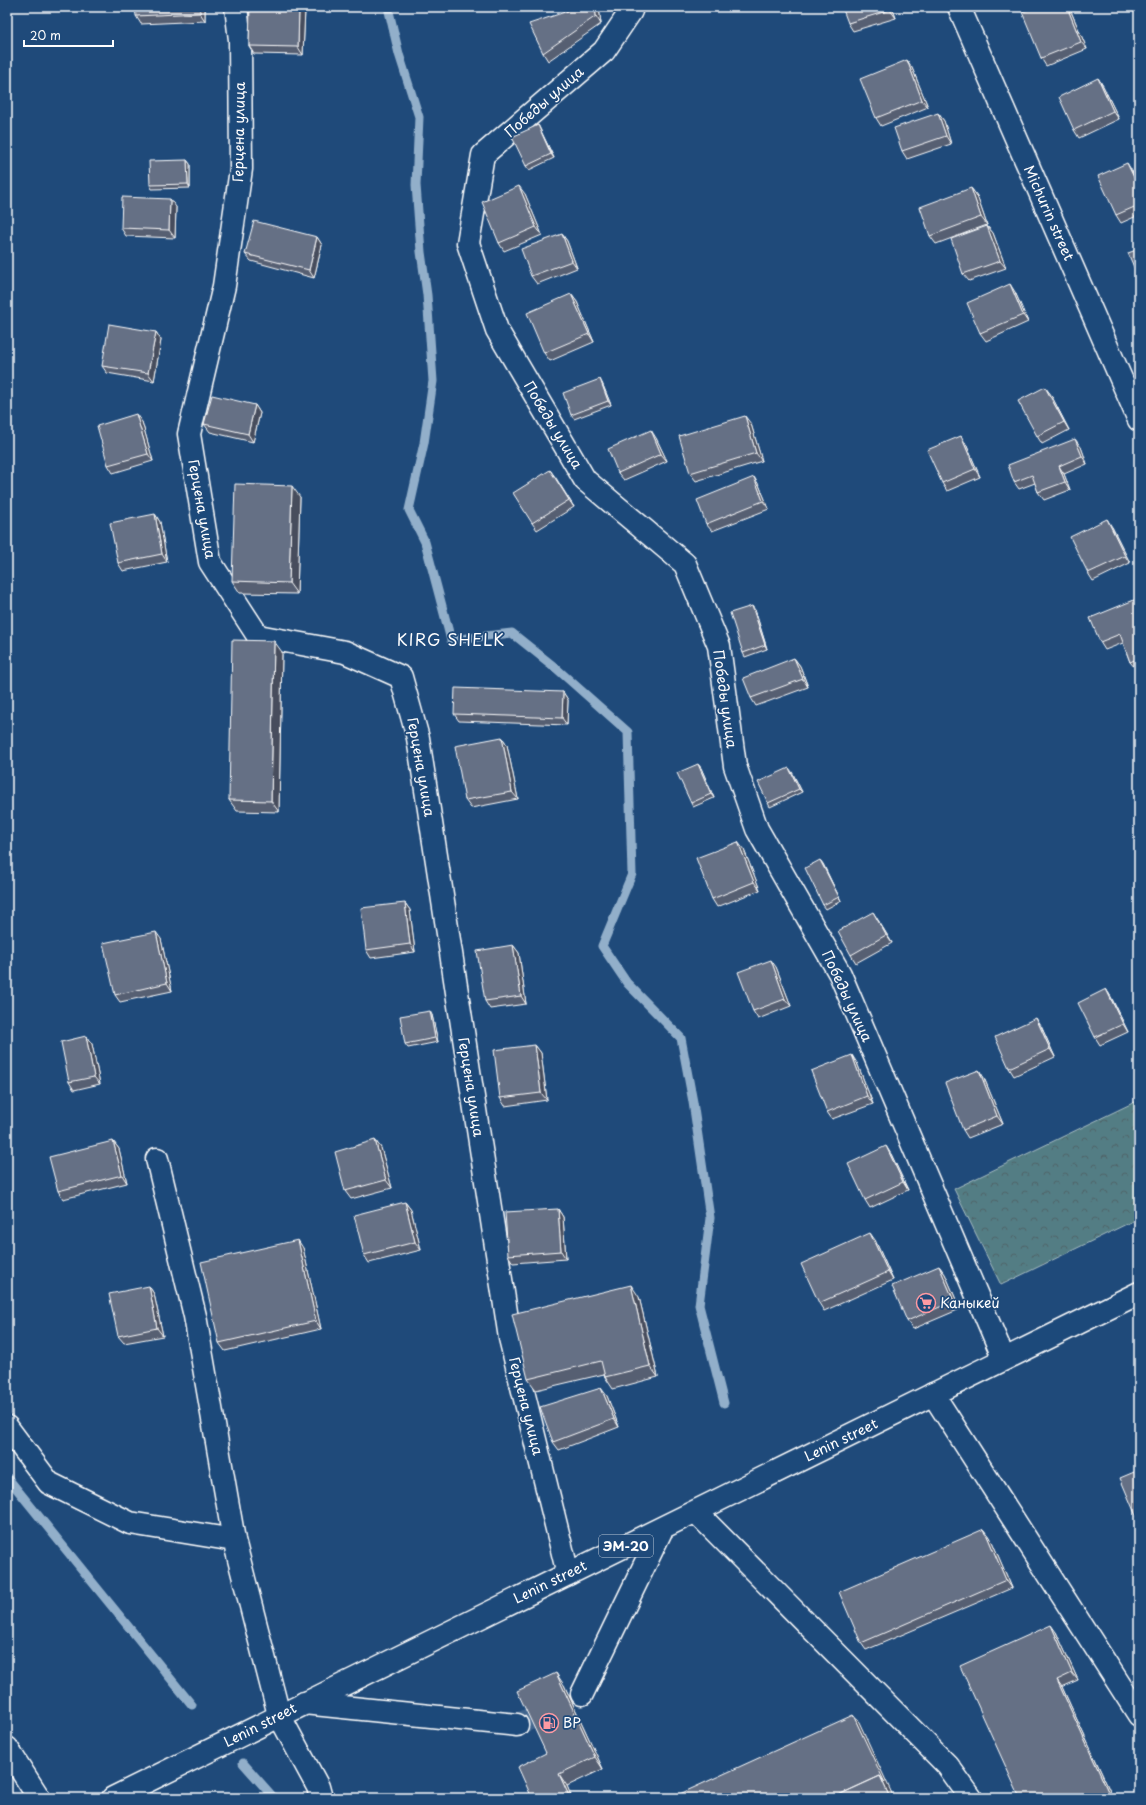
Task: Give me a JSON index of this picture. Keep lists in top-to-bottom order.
{
  "streets": {
    "street": [
      "Победы улица",
      "Герцена улица",
      "Michurin street",
      "Lenin street",
      "ЭМ-20"
    ]
  },
  "crossings": [
    ["Победы улица", "Lenin street"],
    ["Герцена улица", "Lenin street"]
  ],
  "districts": ["KIRG SHELK"],
  "places": {
    "supermarket": ["Каныкей"],
    "fuel station": ["BP"]
  },
  "scale_bar": "20 m"
}
